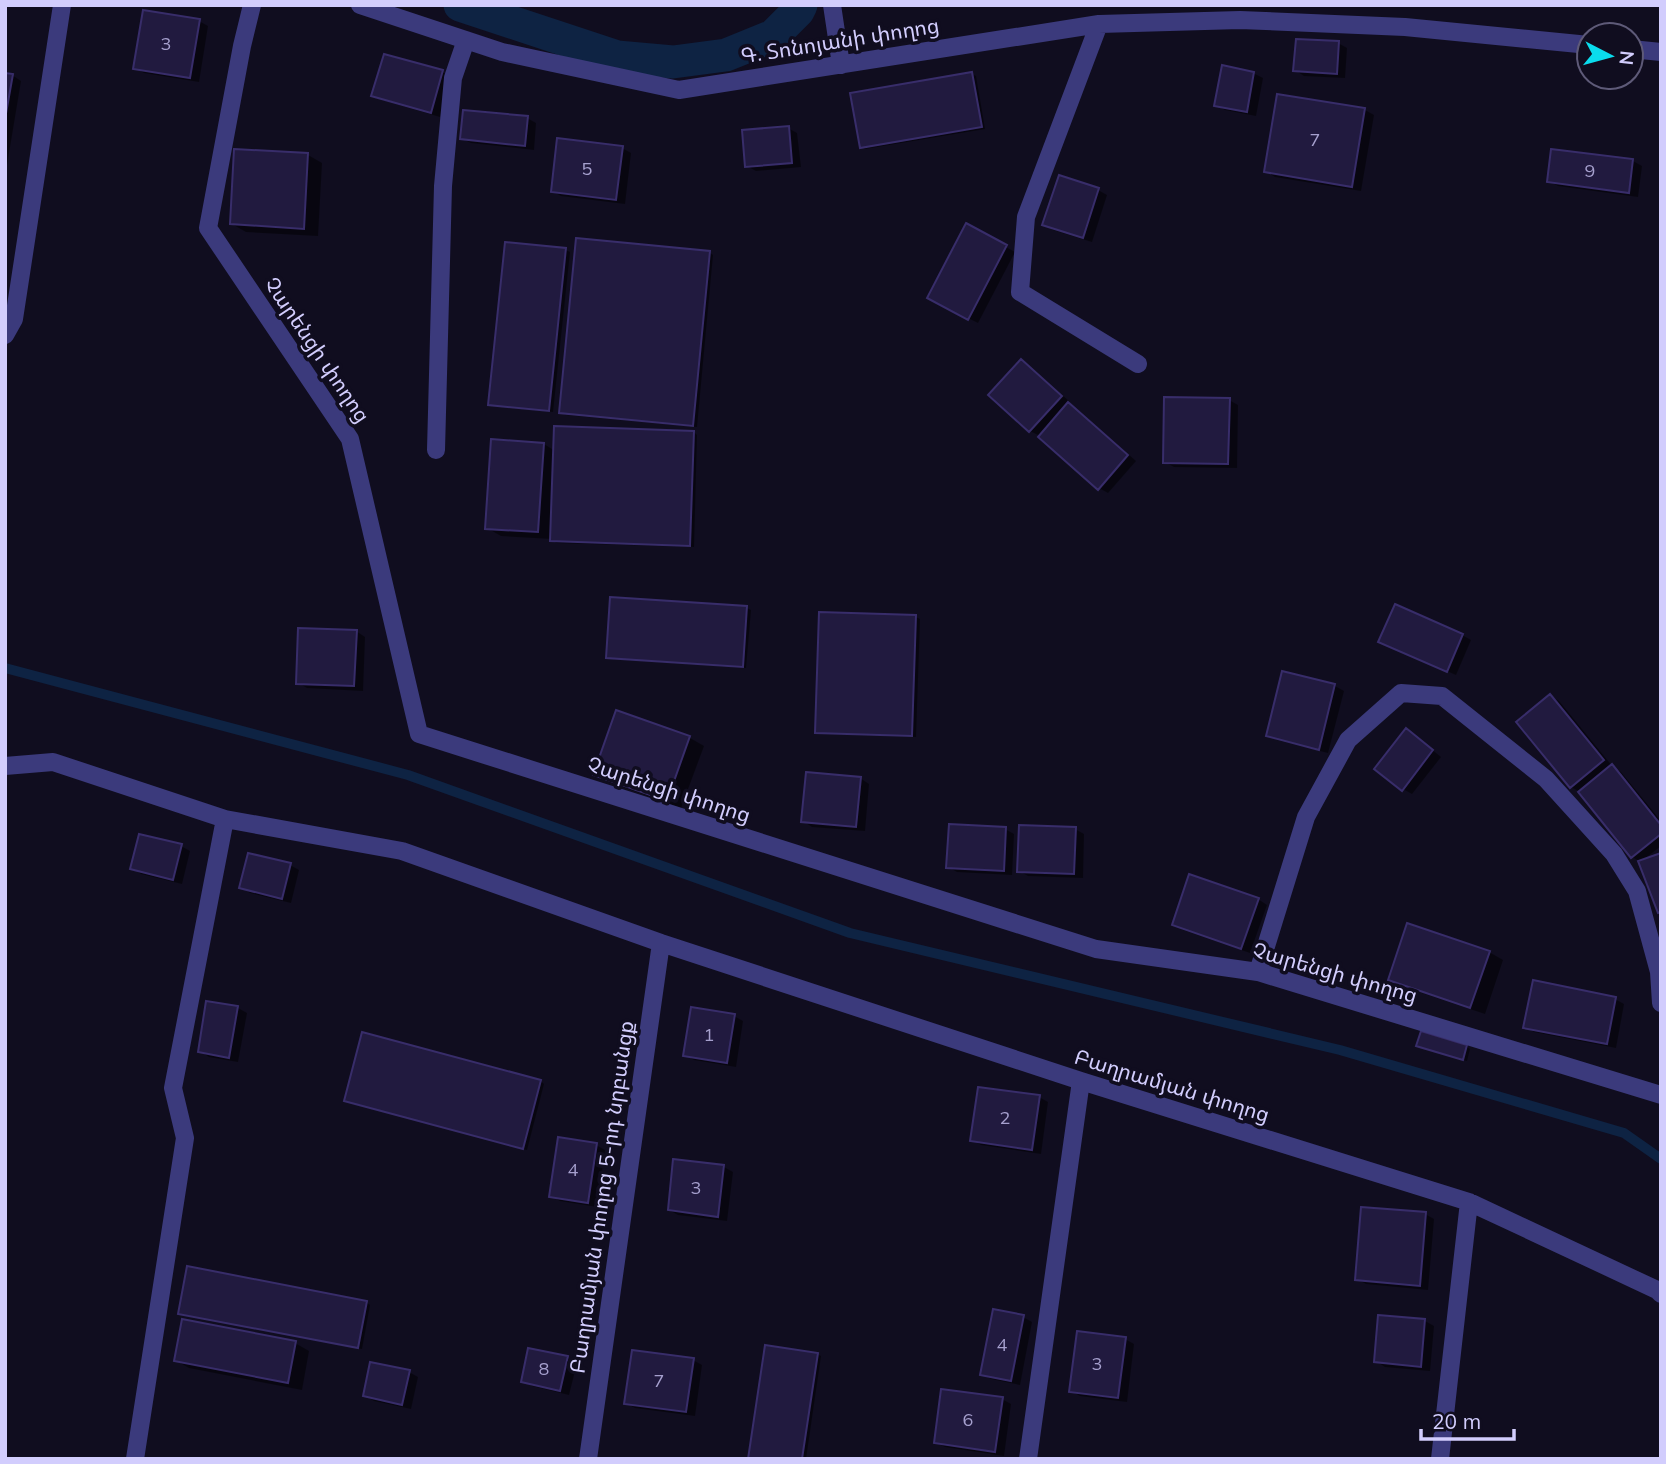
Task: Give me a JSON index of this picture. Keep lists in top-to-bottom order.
{
  "streets": {
    "street": [
      "Գ. Տոնոյանի փողոց",
      "Չարենցի փողոց",
      "Բաղրամյան փողոց",
      "Բաղրամյան փողոց 5-րդ նրբանցք"
    ]
  },
  "crossings": [
    ["Բաղրամյան փողոց", "Բաղրամյան փողոց 5-րդ նրբանցք"]
  ],
  "house_numbers": [
    "3",
    "7",
    "5",
    "9",
    "1",
    "2",
    "4",
    "3",
    "4",
    "3",
    "8",
    "7",
    "6"
  ],
  "scale_bar": "20 m",
  "north": "right"
}
